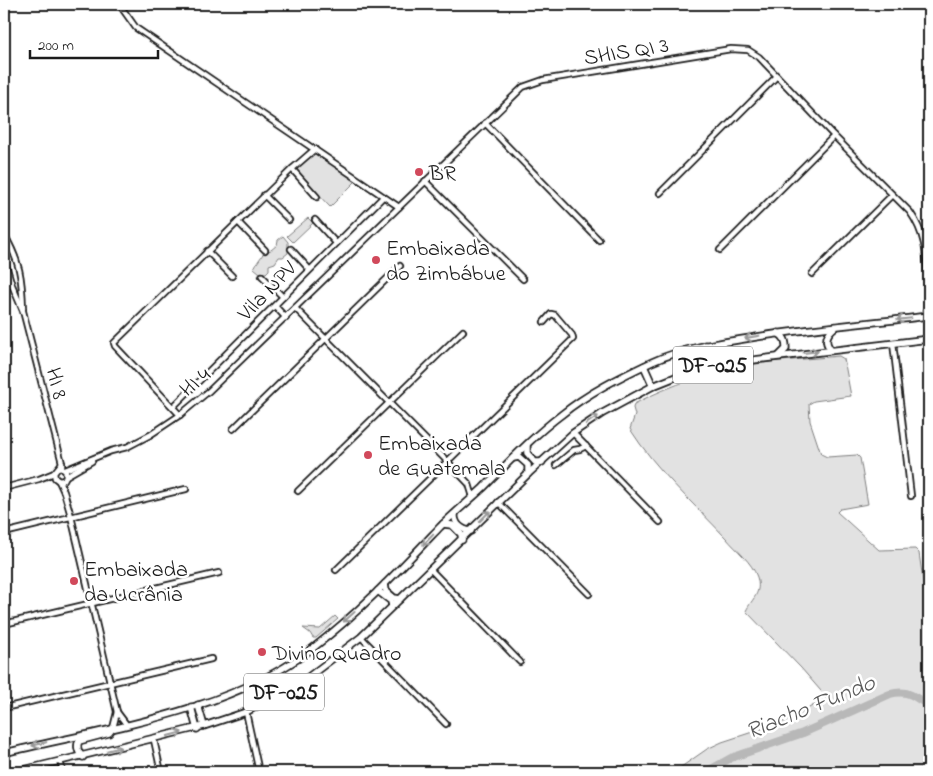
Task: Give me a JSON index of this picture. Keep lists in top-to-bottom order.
{
  "streets": {
    "main road": ["DF-025"],
    "street": [
      "SHIS QI 3",
      "Vila NPV",
      "HI 4",
      "HI 8"
    ]
  },
  "crossings": [
    ["SHIS QI 3", "HI 4"],
    ["HI 4", "HI 8"]
  ],
  "water": ["Riacho Fundo"],
  "places": [
    "BR",
    "Embaixada do Zimbábue",
    "Embaixada de Guatemala",
    "Embaixada da Ucrânia",
    "Divino Quadro"
  ],
  "scale_bar": "200 m"
}
